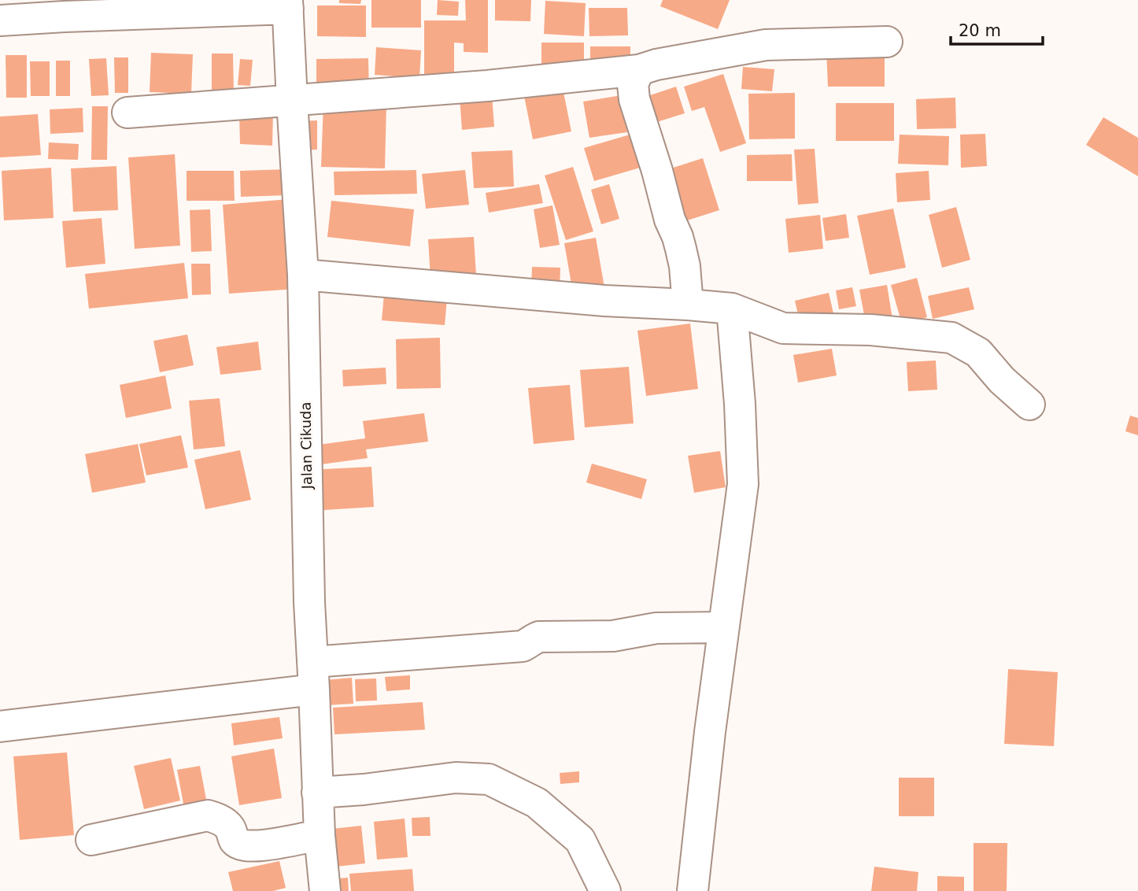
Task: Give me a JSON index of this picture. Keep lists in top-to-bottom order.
{
  "streets": {
    "street": ["Jalan Cikuda"]
  },
  "scale_bar": "20 m"
}
